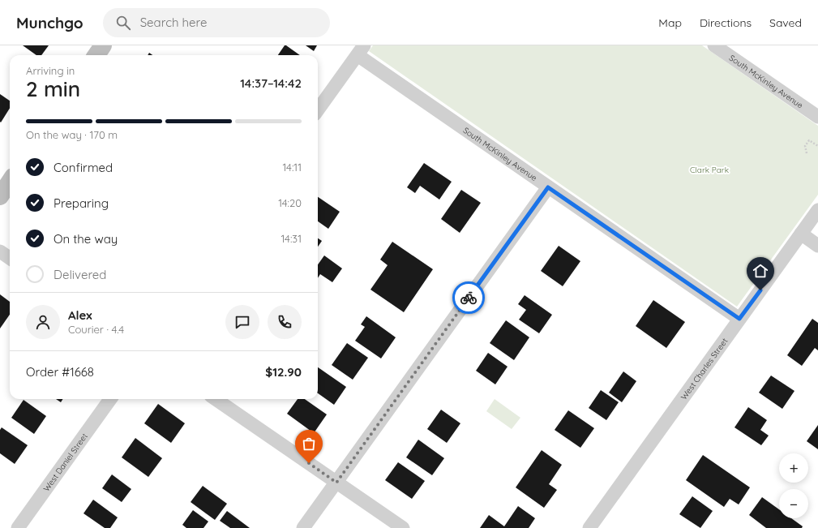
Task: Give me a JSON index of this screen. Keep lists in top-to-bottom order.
{
  "streets": {
    "street": ["South McKinley Avenue", "West Charles Street", "West Daniel Street"]
  },
  "crossings": [
    ["South McKinley Avenue", "West Charles Street"]
  ],
  "parks": ["Clark Park"],
  "page": {
    "header": "Munchgo",
    "search": "Search here",
    "nav": ["Map", "Directions", "Saved"],
    "heading": ["2 min", "Arriving in", "14:37–14:42"],
    "panel": [
      "Alex",
      "Courier · 4.4",
      "Order #1668",
      "$12.90"
    ],
    "bar": "On the way · 170 m",
    "list": [
      ["Confirmed", "14:11"],
      ["Preparing", "14:20"],
      ["On the way", "14:31"],
      "Delivered"
    ],
    "map_buttons": ["+", "−"]
  }
}
